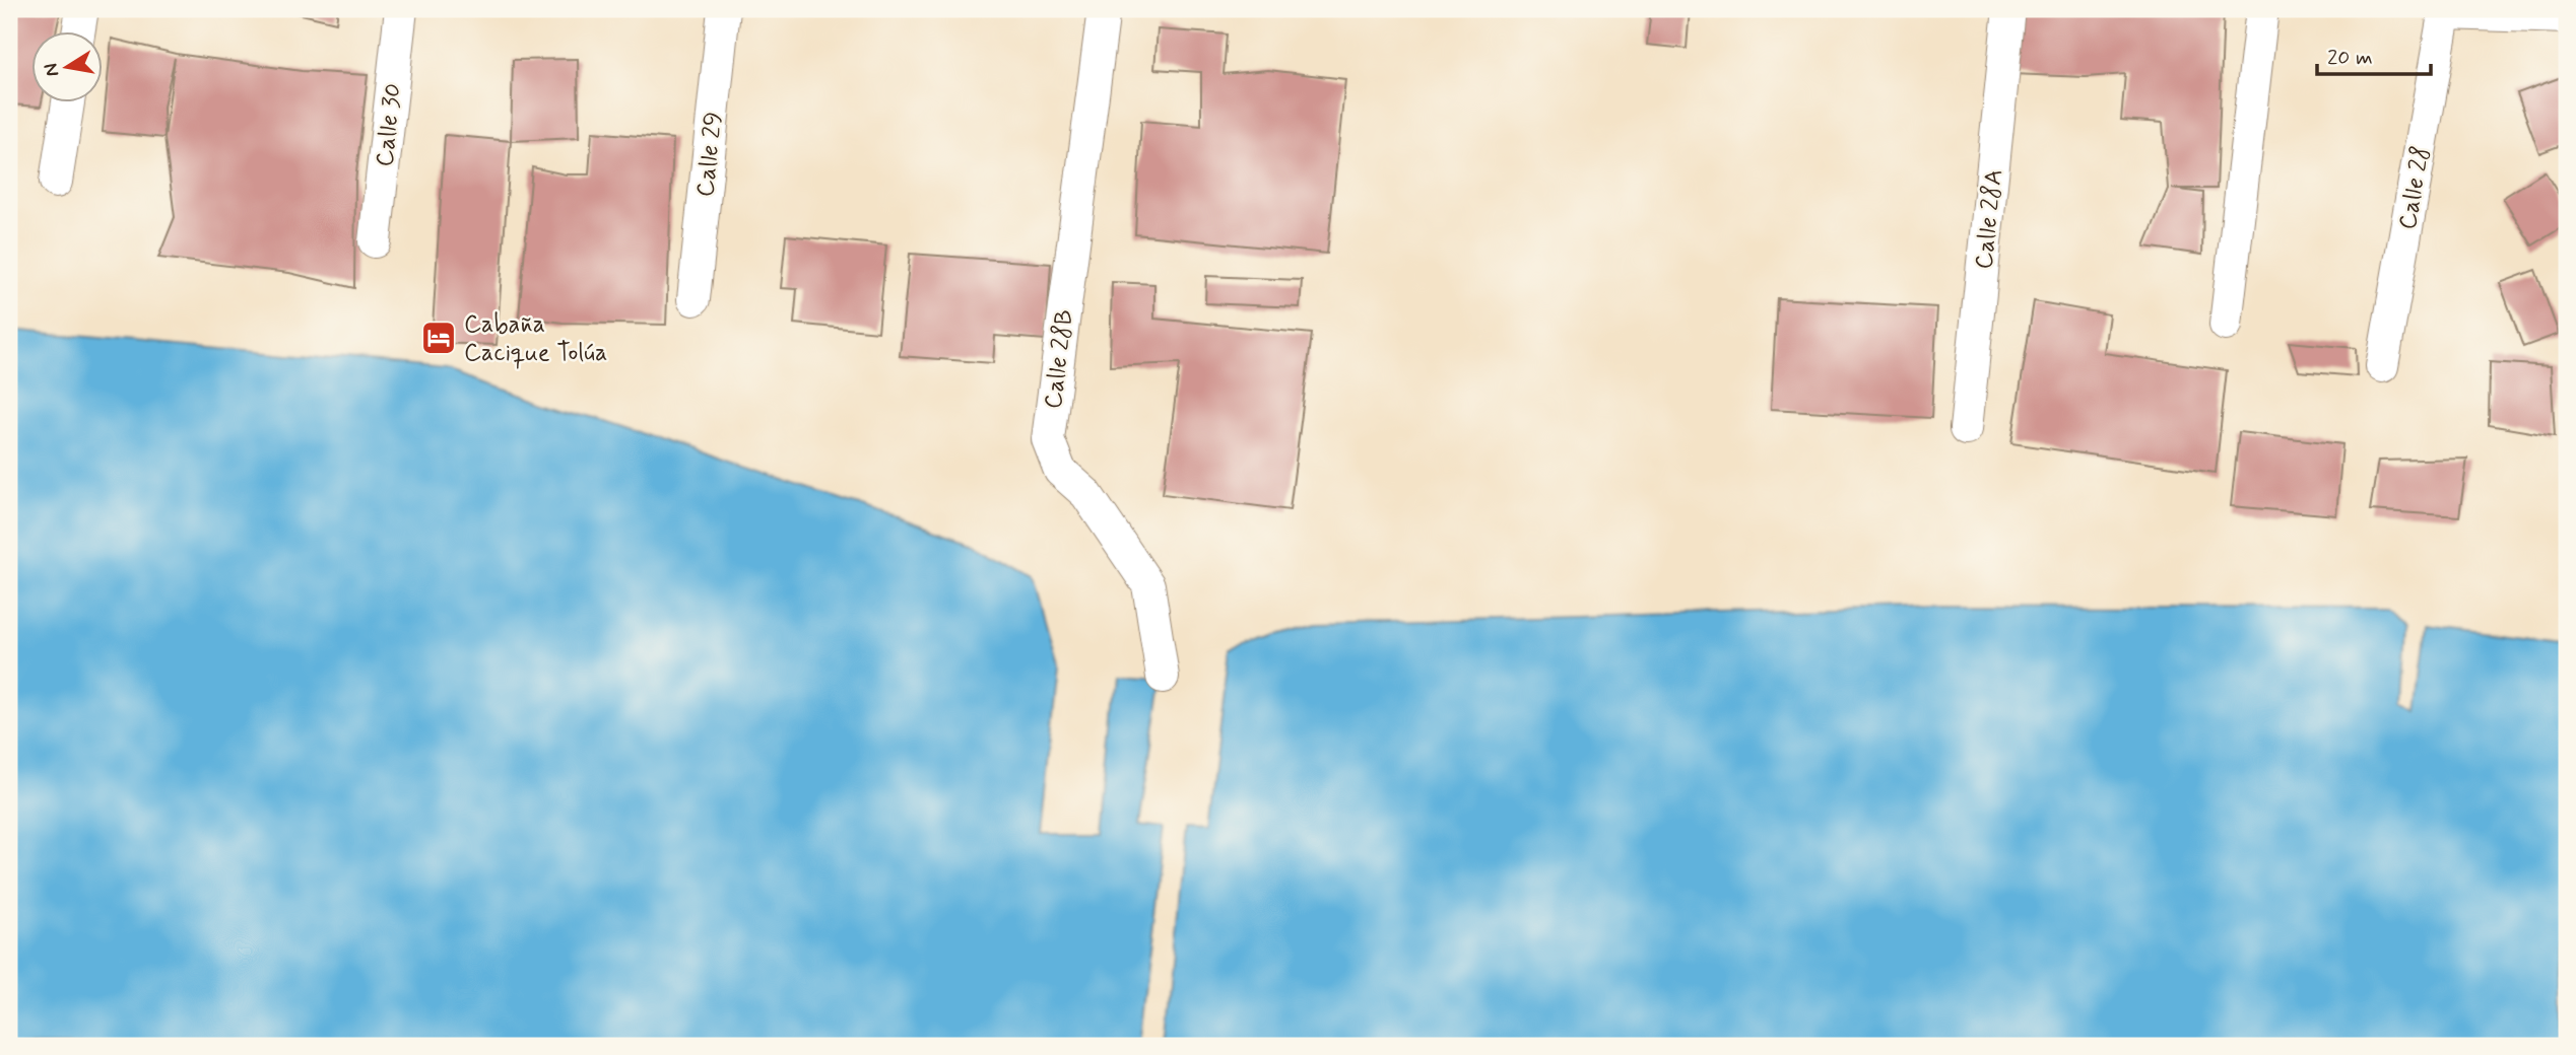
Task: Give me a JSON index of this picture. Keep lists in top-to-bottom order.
{
  "streets": {
    "street": [
      "Calle 30",
      "Calle 29",
      "Calle 28",
      "Calle 28A",
      "Calle 28B"
    ]
  },
  "places": {
    "hotel": ["Cabaña Cacique Tolúa"]
  },
  "scale_bar": "20 m",
  "north": "left"
}
